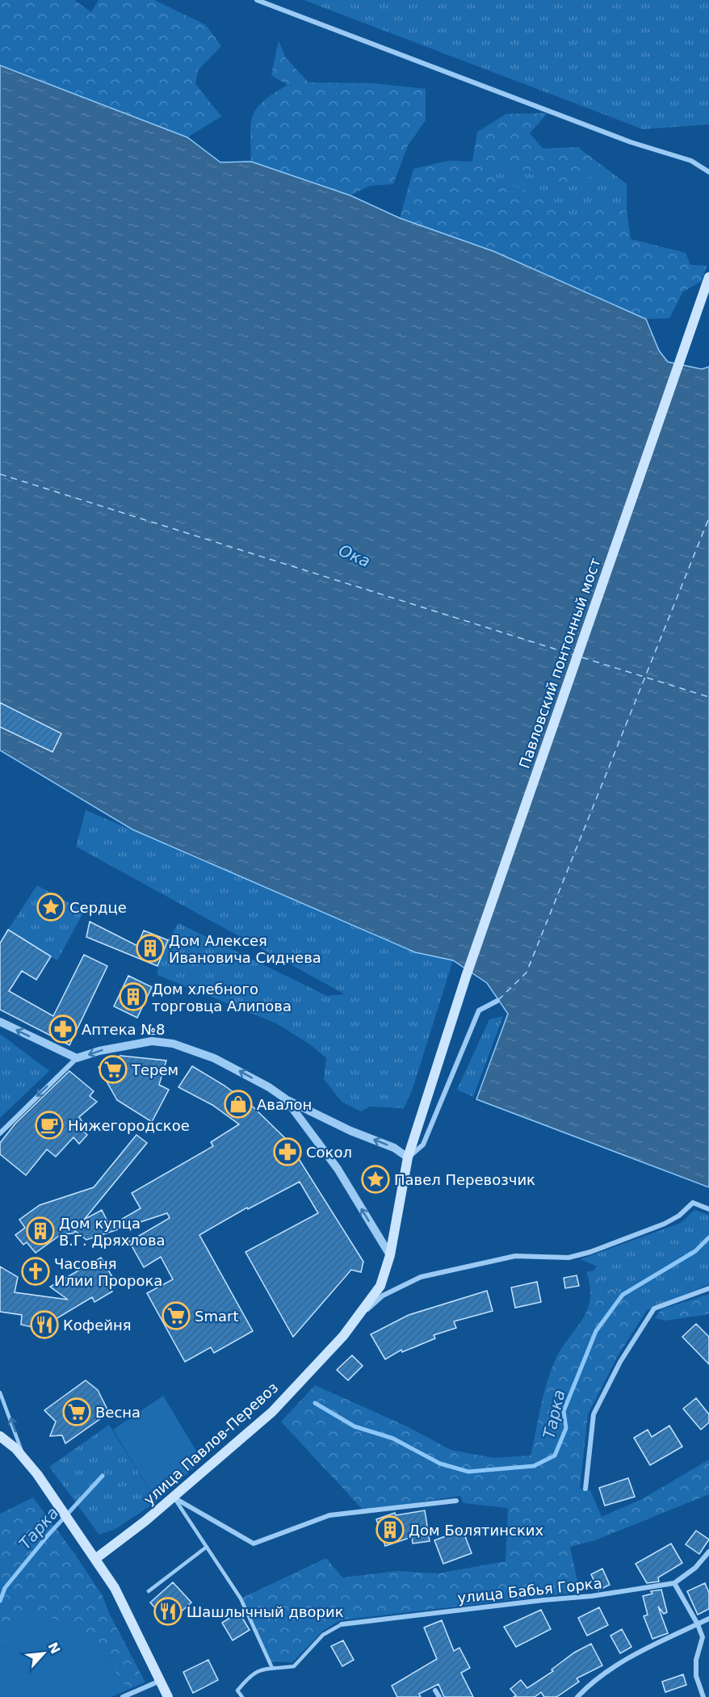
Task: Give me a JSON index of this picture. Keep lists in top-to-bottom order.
{
  "streets": {
    "main road": ["Павловский понтонный мост", "улица Павлов-Перевоз"],
    "street": ["улица Бабья Горка"]
  },
  "crossings": [
    ["Павловский понтонный мост", "улица Павлов-Перевоз"]
  ],
  "water": ["Ока", "Тарка"],
  "places": {
    "place": ["Сердце", "Павел Перевозчик"],
    "building": [
      "Дом Алексея Ивановича Сиднева",
      "Дом хлебного торговца Алипова",
      "Дом купца В.Г. Дряхлова",
      "Дом Болятинских"
    ],
    "pharmacy": ["Аптека №8", "Сокол"],
    "supermarket": ["Терем", "Smart", "Весна"],
    "shop": ["Авалон"],
    "cafe": ["Нижегородское"],
    "church": ["Часовня Илии Пророка"],
    "restaurant": ["Кофейня", "Шашлычный дворик"]
  },
  "north": "top right"
}
